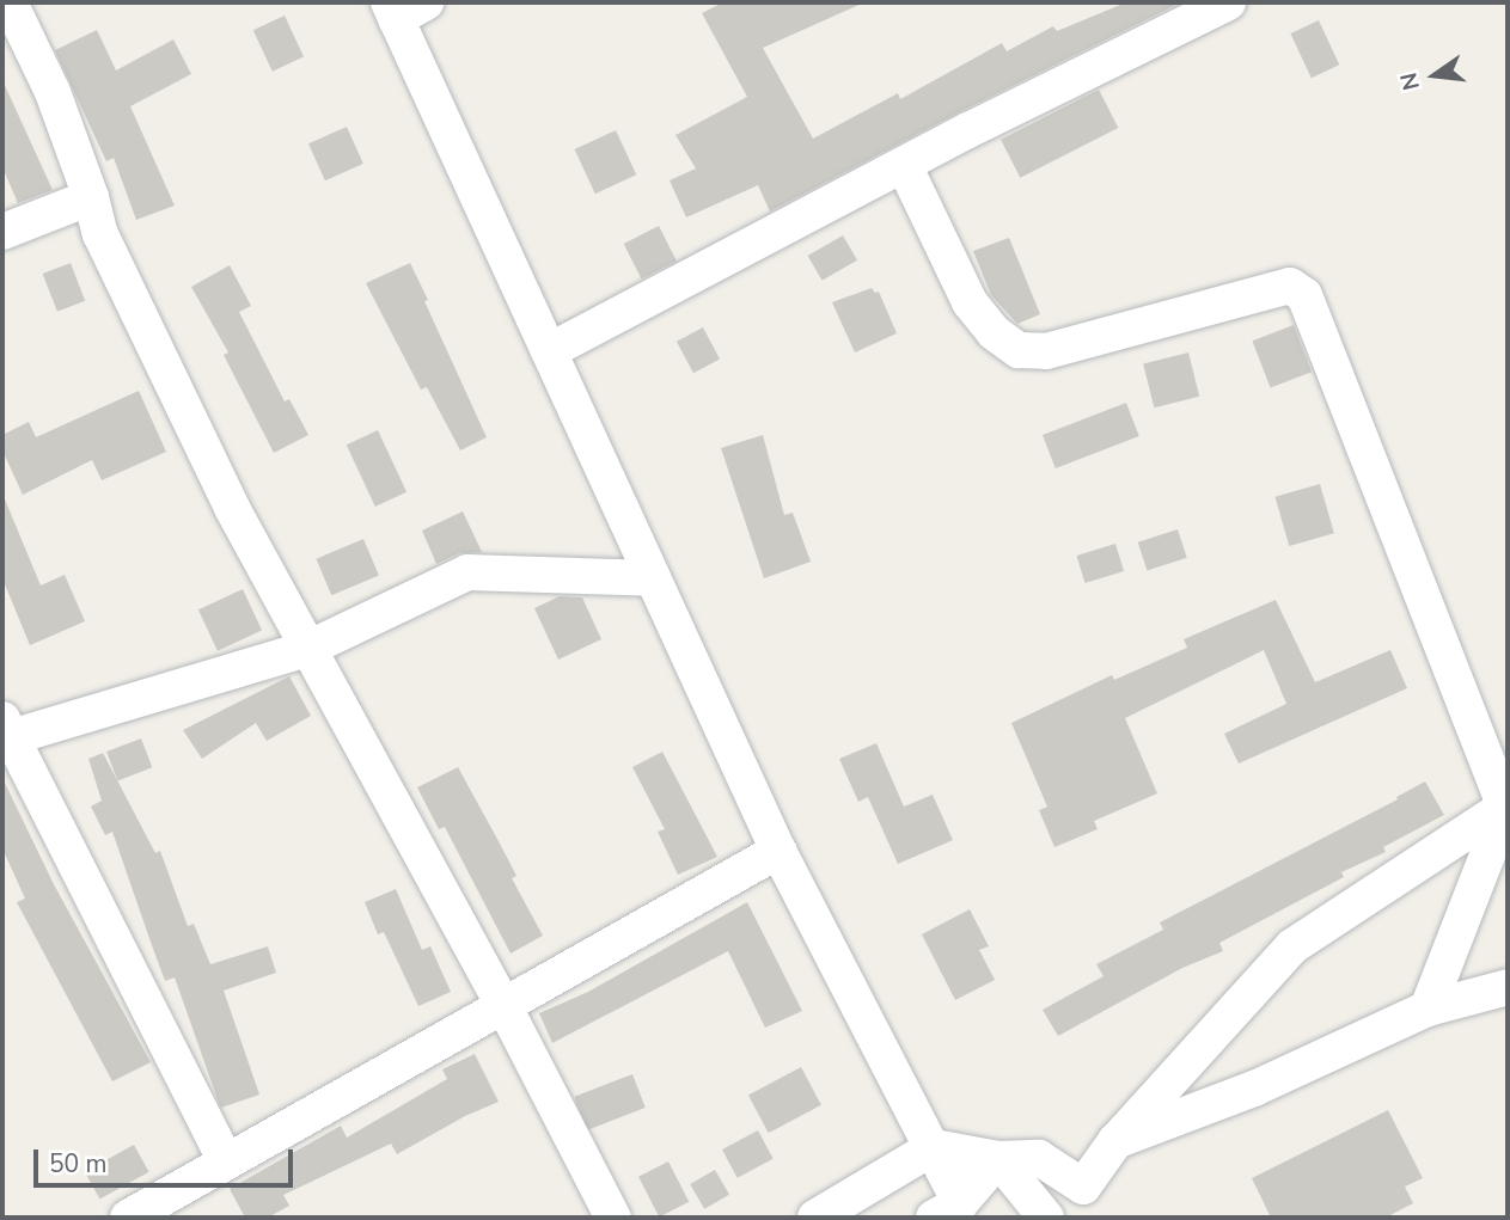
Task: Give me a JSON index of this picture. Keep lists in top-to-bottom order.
{
  "scale_bar": "50 m",
  "north": "left"
}
